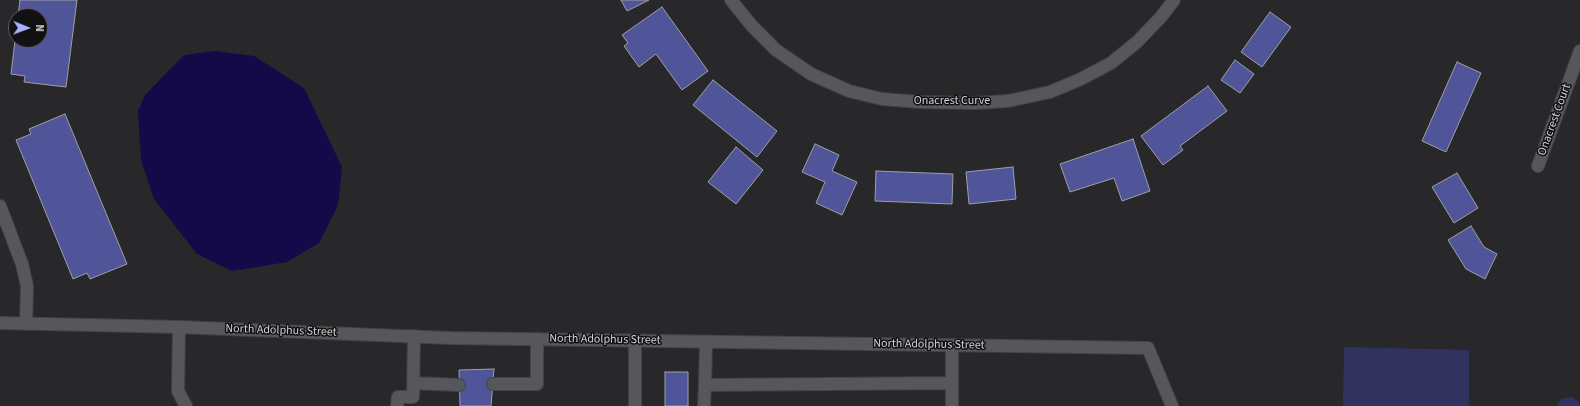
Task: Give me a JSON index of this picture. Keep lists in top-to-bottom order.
{
  "streets": {
    "street": ["Onacrest Curve", "Onacrest Court", "North Adolphus Street"]
  },
  "north": "right"
}
